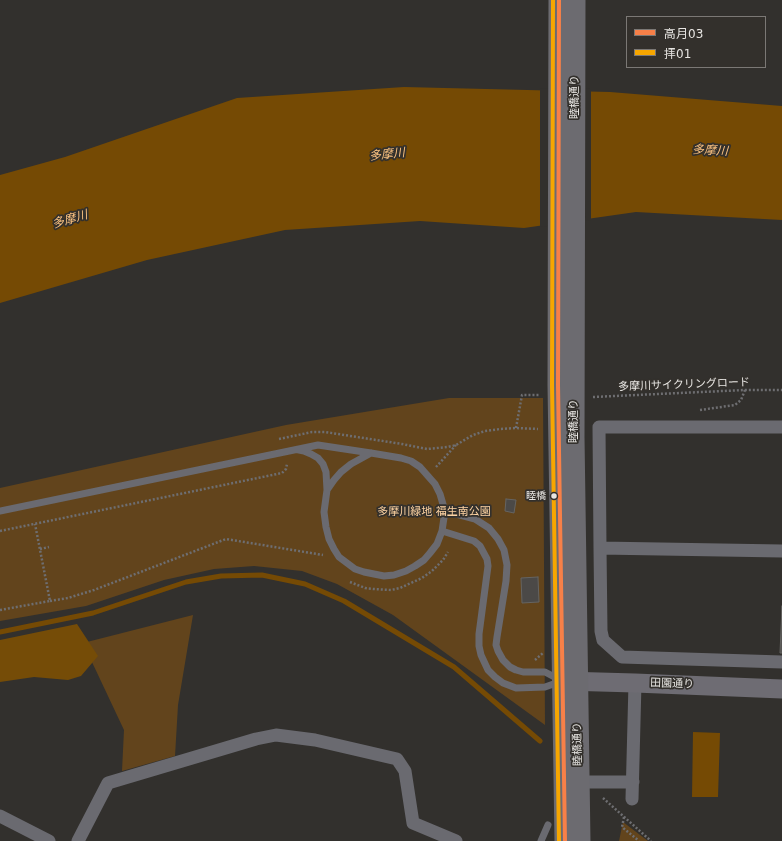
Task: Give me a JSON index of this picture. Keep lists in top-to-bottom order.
{
  "streets": {
    "main road": ["睦橋通り"],
    "street": ["田園通り"],
    "path": ["多摩川サイクリングロード"]
  },
  "crossings": [
    ["睦橋通り", "田園通り"]
  ],
  "water": ["多摩川"],
  "parks": ["多摩川緑地 福生南公園"],
  "places": ["睦橋"],
  "lines": ["transit line 高月03", "transit line 拝01"],
  "legend": ["高月03", "拝01"]
}
